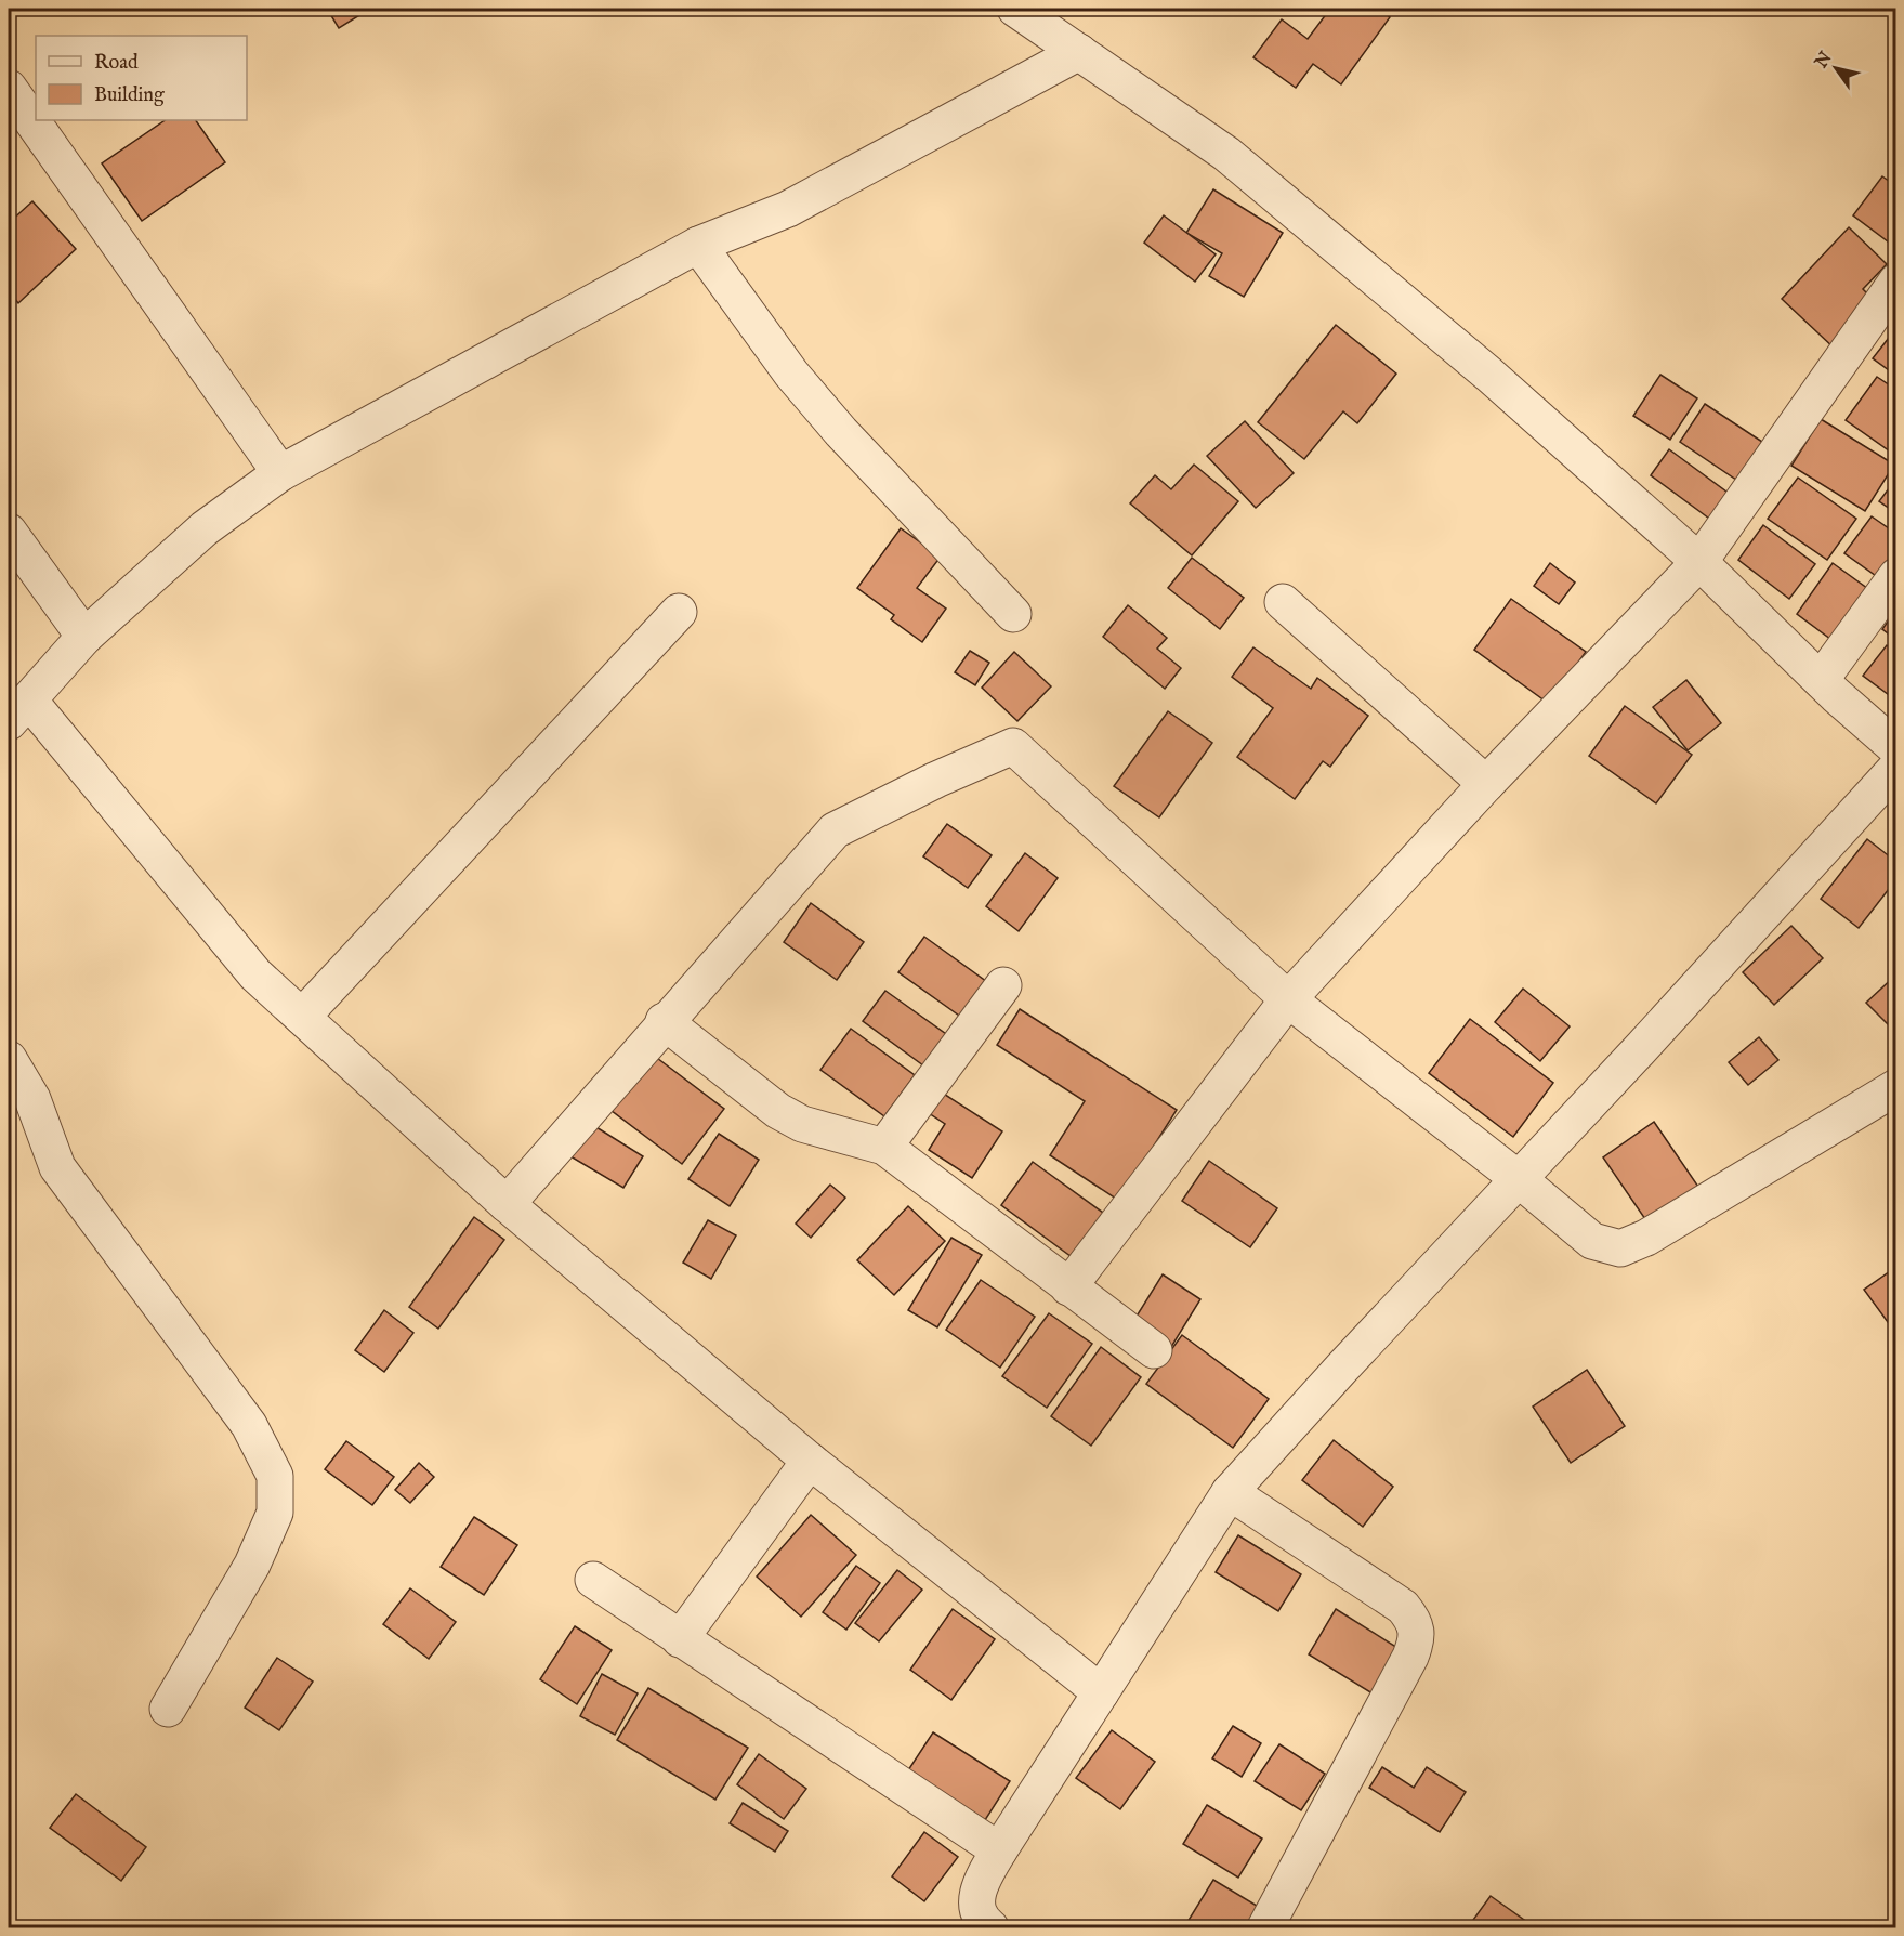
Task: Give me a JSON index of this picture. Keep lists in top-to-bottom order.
{
  "legend": ["Road", "Building"],
  "north": "top left"
}
